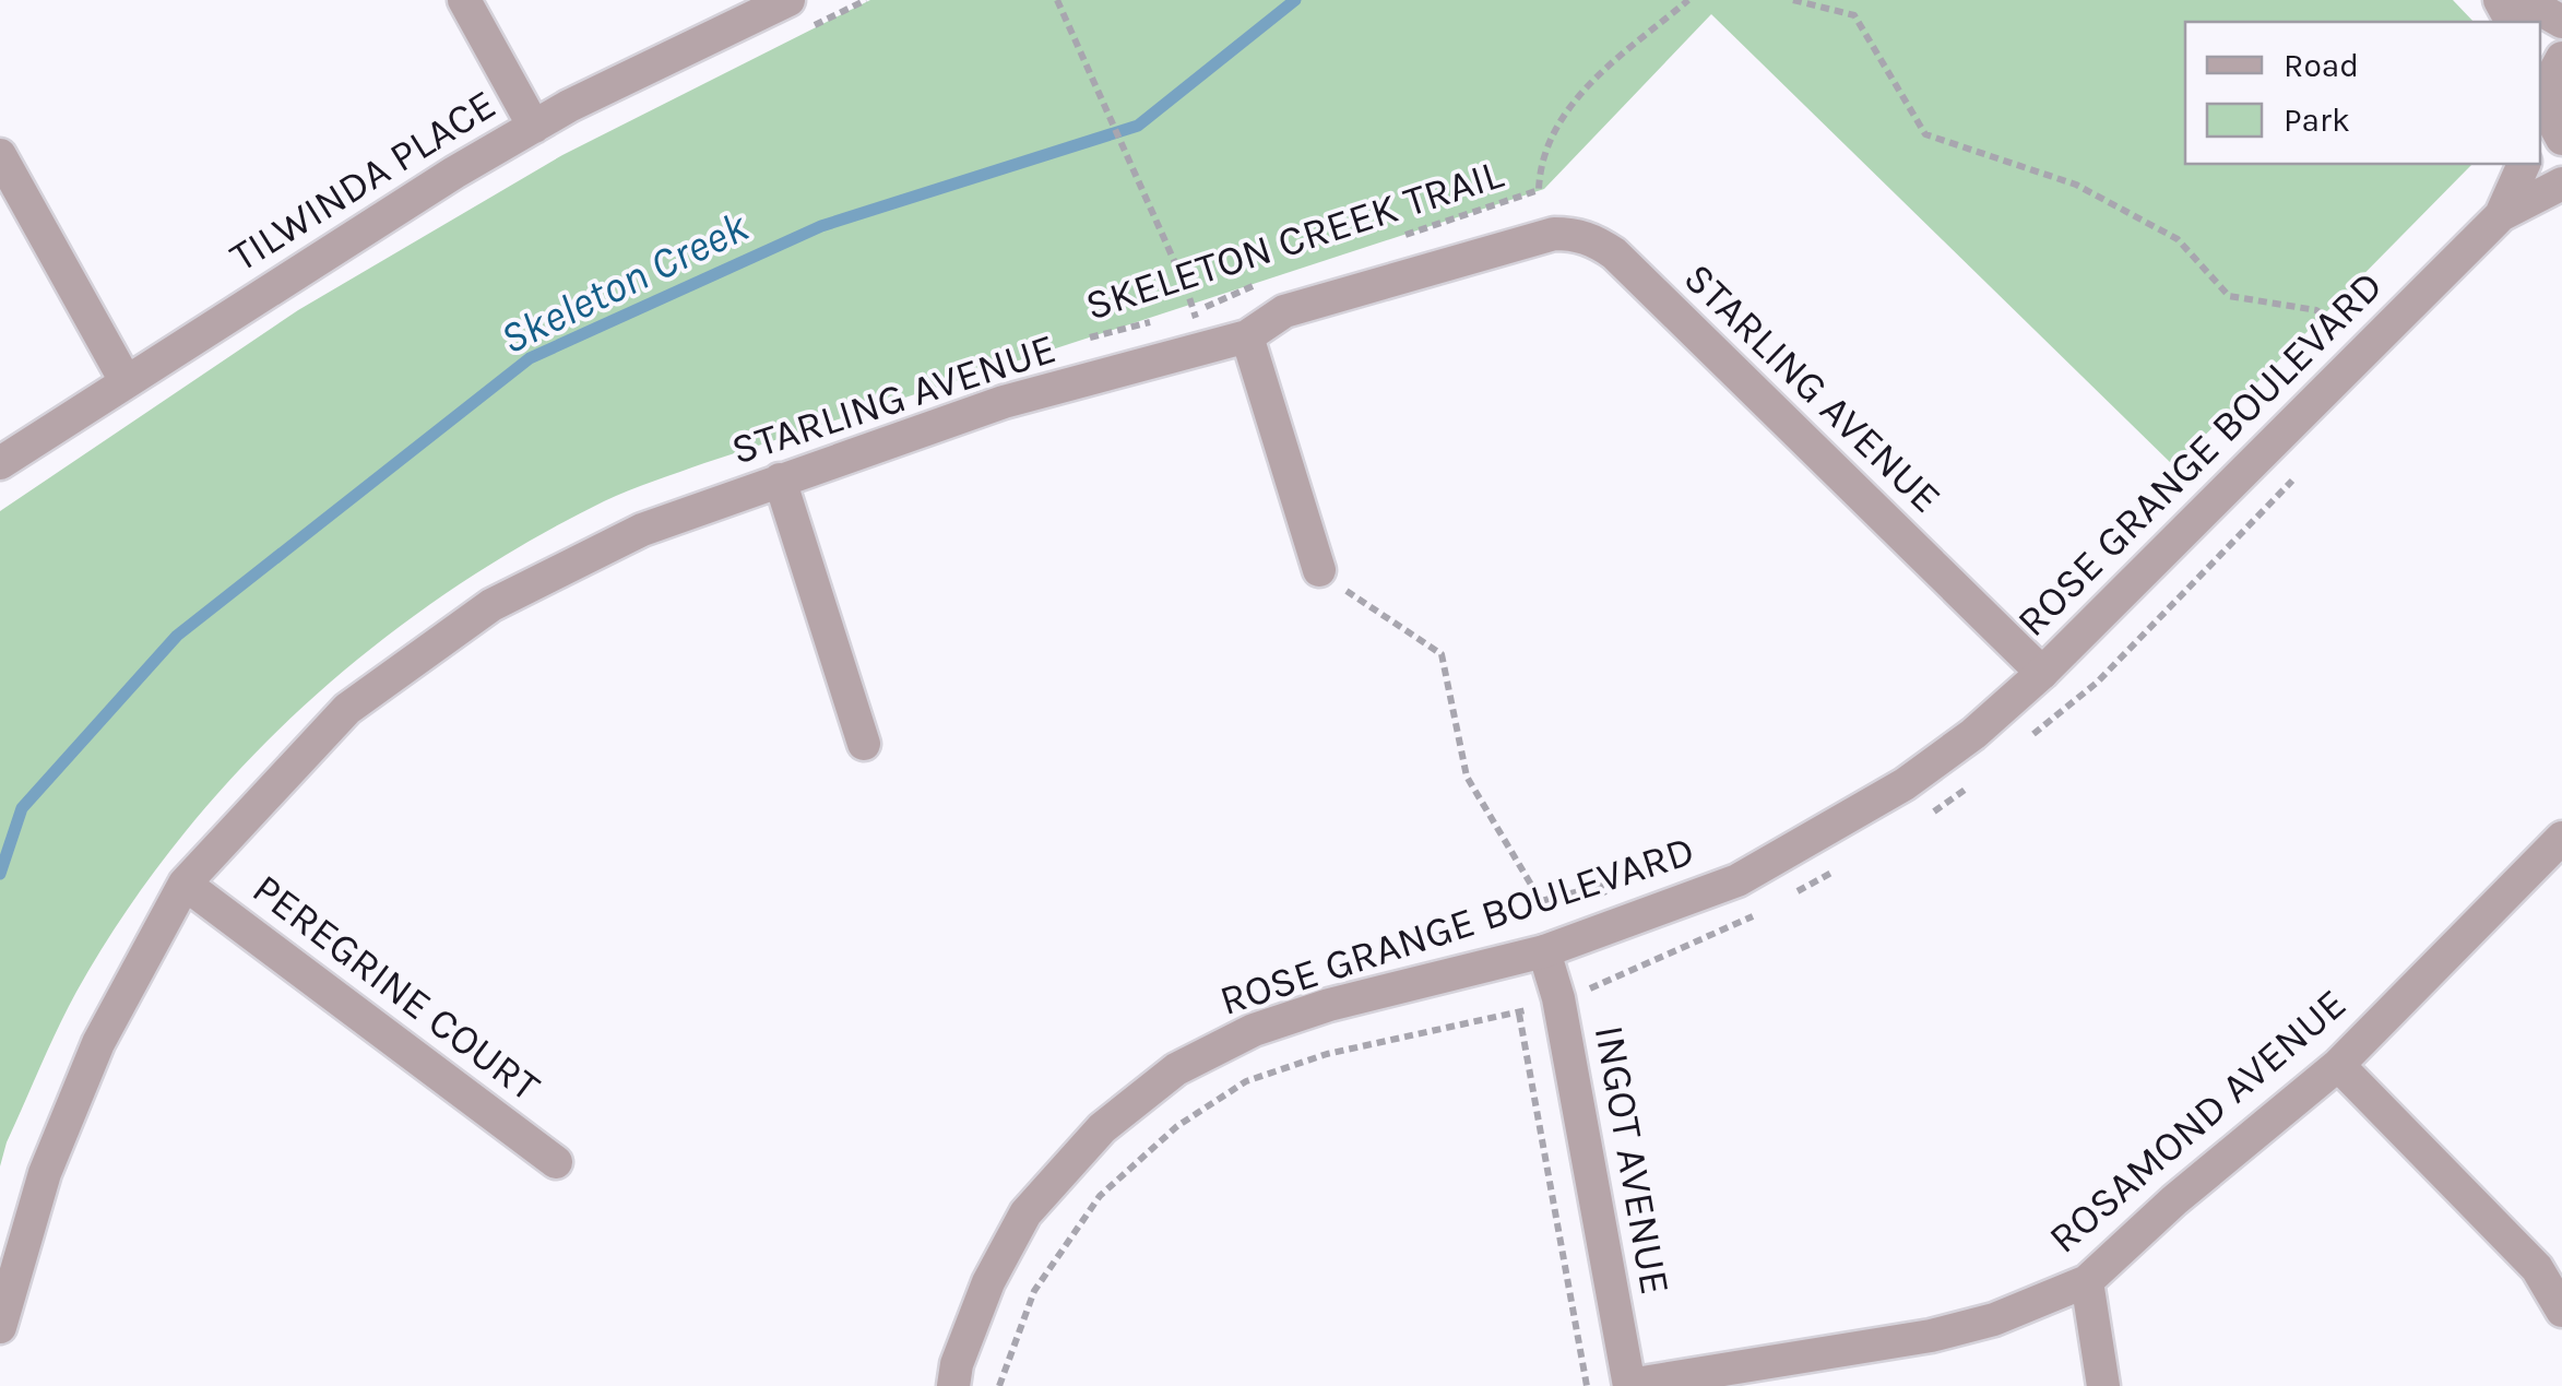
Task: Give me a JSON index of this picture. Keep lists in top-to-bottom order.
{
  "streets": {
    "street": [
      "TILWINDA PLACE",
      "STARLING AVENUE",
      "ROSE GRANGE BOULEVARD",
      "PEREGRINE COURT",
      "ROSAMOND AVENUE",
      "INGOT AVENUE"
    ],
    "path": ["SKELETON CREEK TRAIL"]
  },
  "crossings": [
    ["STARLING AVENUE", "ROSE GRANGE BOULEVARD"],
    ["STARLING AVENUE", "PEREGRINE COURT"],
    ["ROSE GRANGE BOULEVARD", "INGOT AVENUE"],
    ["ROSAMOND AVENUE", "INGOT AVENUE"]
  ],
  "water": ["Skeleton Creek"],
  "legend": ["Road", "Park"]
}
